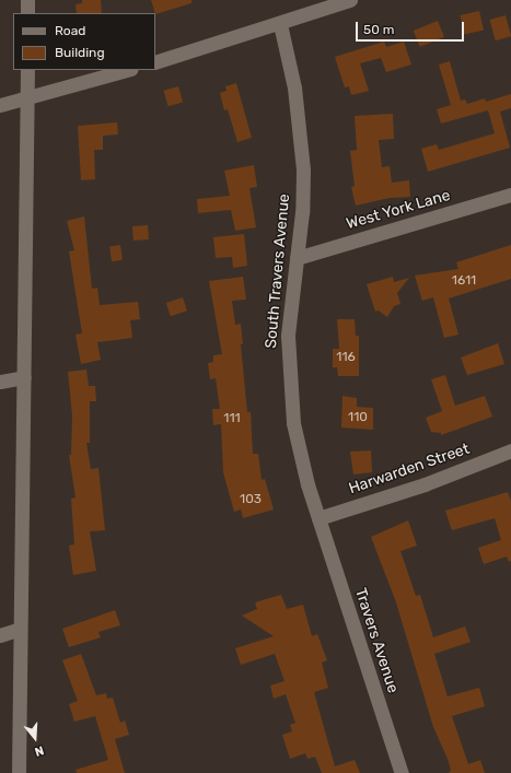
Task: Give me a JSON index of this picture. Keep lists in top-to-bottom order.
{
  "streets": {
    "street": [
      "West York Lane",
      "South Travers Avenue",
      "Harwarden Street",
      "Travers Avenue"
    ]
  },
  "crossings": [
    ["West York Lane", "South Travers Avenue"],
    ["South Travers Avenue", "Harwarden Street"],
    ["South Travers Avenue", "Travers Avenue"],
    ["Harwarden Street", "Travers Avenue"]
  ],
  "house_numbers": [
    "1611",
    "116",
    "110",
    "111",
    "103"
  ],
  "legend": ["Road", "Building"],
  "scale_bar": "50 m",
  "north": "bottom"
}
